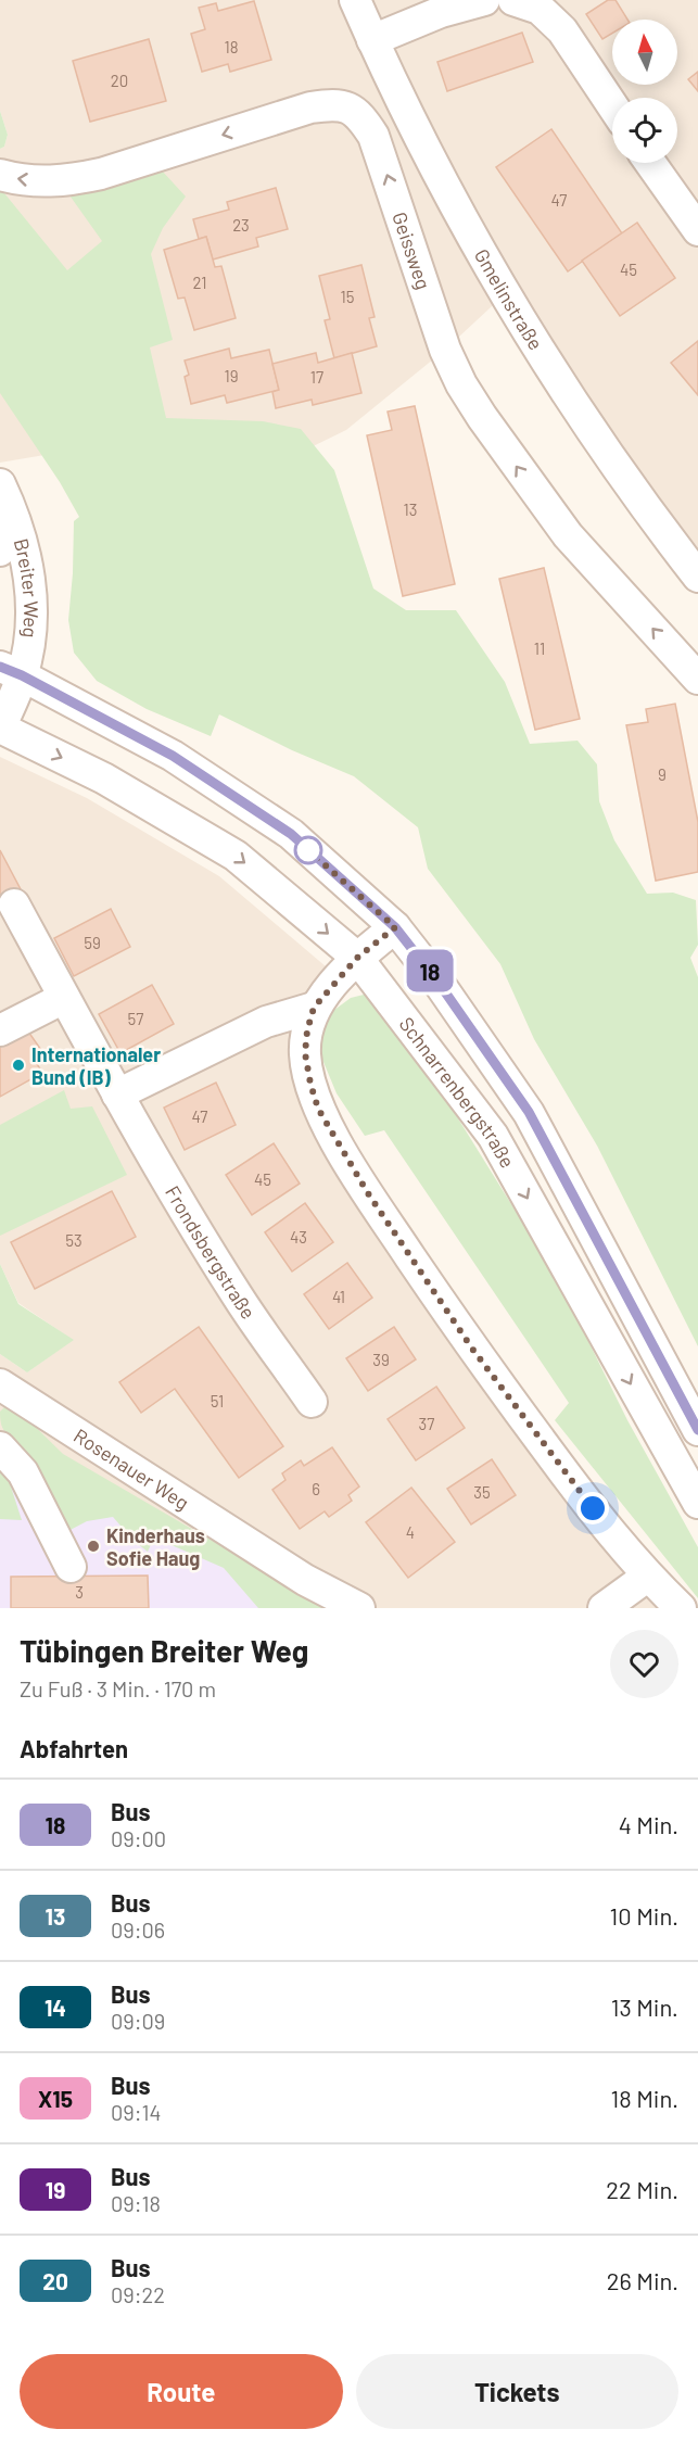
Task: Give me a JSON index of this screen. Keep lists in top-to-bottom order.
{
  "streets": {
    "street": [
      "Geissweg",
      "Gmelinstraße",
      "Breiter Weg",
      "Schnarrenbergstraße",
      "Frondsbergstraße",
      "Rosenauer Weg"
    ]
  },
  "crossings": [
    ["Breiter Weg", "Schnarrenbergstraße"]
  ],
  "one_way": ["Geissweg"],
  "places": ["Internationaler Bund (IB)", "Kinderhaus Sofie Haug"],
  "lines": ["bus line 18"],
  "house_numbers": [
    "18",
    "20",
    "47",
    "23",
    "45",
    "21",
    "15",
    "19",
    "17",
    "13",
    "11",
    "9",
    "59",
    "57",
    "47",
    "45",
    "43",
    "53",
    "41",
    "39",
    "51",
    "37",
    "6",
    "35",
    "4",
    "3"
  ],
  "north": "top",
  "page": {
    "on_map": "18",
    "heading": [
      ["Tübingen Breiter Weg", "Zu Fuß · 3 Min. · 170 m"],
      "Abfahrten"
    ],
    "list": [
      {
        "mark": "18",
        "name": "Bus",
        "note": "09:00",
        "value": "4 Min."
      },
      {
        "mark": "13",
        "name": "Bus",
        "note": "09:06",
        "value": "10 Min."
      },
      {
        "mark": "14",
        "name": "Bus",
        "note": "09:09",
        "value": "13 Min."
      },
      {
        "mark": "X15",
        "name": "Bus",
        "note": "09:14",
        "value": "18 Min."
      },
      {
        "mark": "19",
        "name": "Bus",
        "note": "09:18",
        "value": "22 Min."
      },
      {
        "mark": "20",
        "name": "Bus",
        "note": "09:22",
        "value": "26 Min."
      }
    ],
    "buttons": ["Route", "Tickets"]
  }
}
